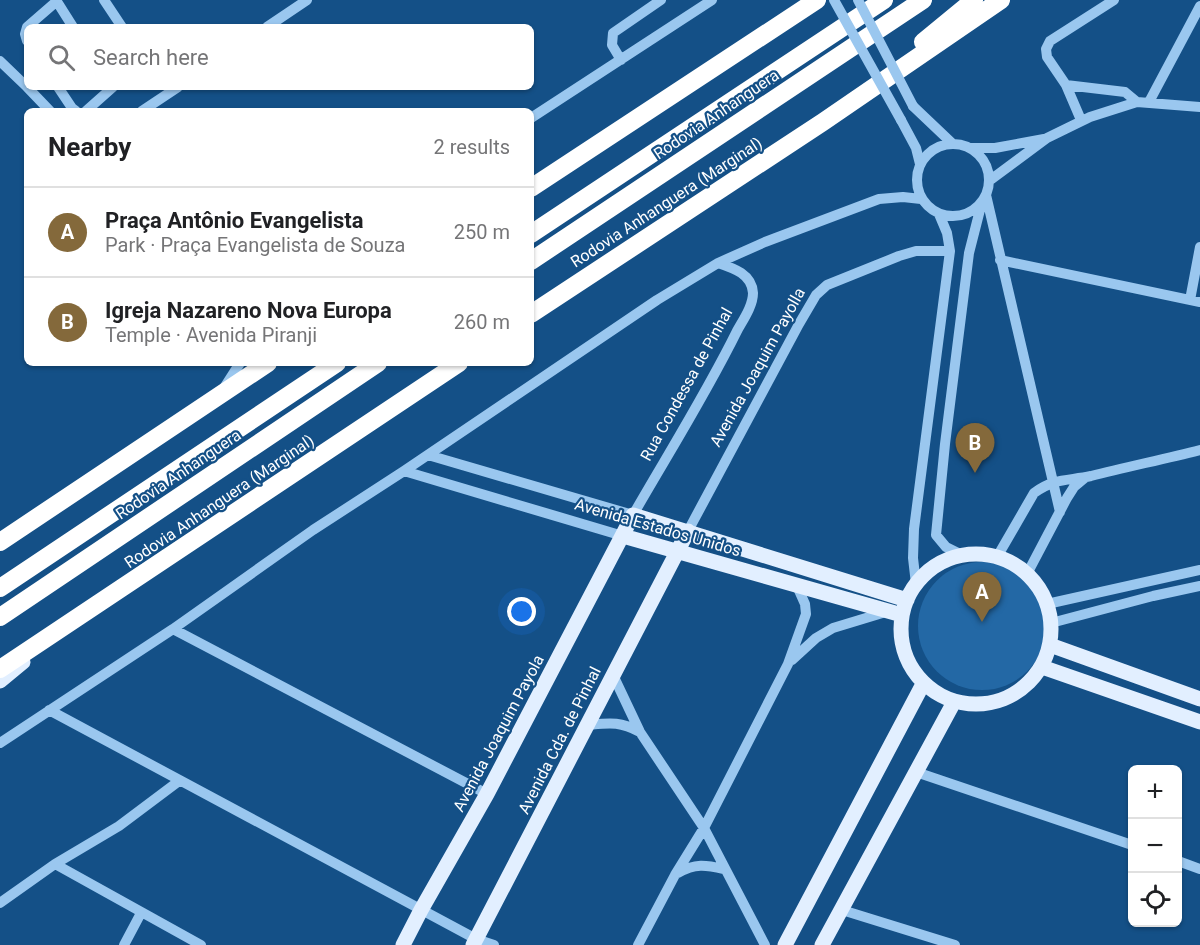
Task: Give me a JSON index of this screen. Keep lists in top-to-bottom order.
{
  "streets": {
    "highway": ["Rodovia Anhanguera", "Rodovia Anhanguera (Marginal)"],
    "main road": [
      "Avenida Joaquim Payolla",
      "Rua Condessa de Pinhal",
      "Avenida Estados Unidos",
      "Avenida Joaquim Payola",
      "Avenida Cda. de Pinhal"
    ]
  },
  "crossings": [
    ["Avenida Joaquim Payolla", "Avenida Estados Unidos"],
    ["Avenida Joaquim Payolla", "Avenida Cda. de Pinhal"],
    ["Rua Condessa de Pinhal", "Avenida Estados Unidos"],
    ["Rua Condessa de Pinhal", "Avenida Joaquim Payola"],
    ["Avenida Estados Unidos", "Avenida Joaquim Payola"],
    ["Avenida Estados Unidos", "Avenida Cda. de Pinhal"]
  ],
  "page": {
    "search": "Search here",
    "heading": ["Nearby", "2 results"],
    "list": [
      {
        "mark": "A",
        "name": "Praça Antônio Evangelista",
        "note": "Park · Praça Evangelista de Souza",
        "value": "250 m"
      },
      {
        "mark": "B",
        "name": "Igreja Nazareno Nova Europa",
        "note": "Temple · Avenida Piranji",
        "value": "260 m"
      }
    ],
    "pins": ["B", "A"],
    "map_buttons": ["+", "−"]
  }
}
